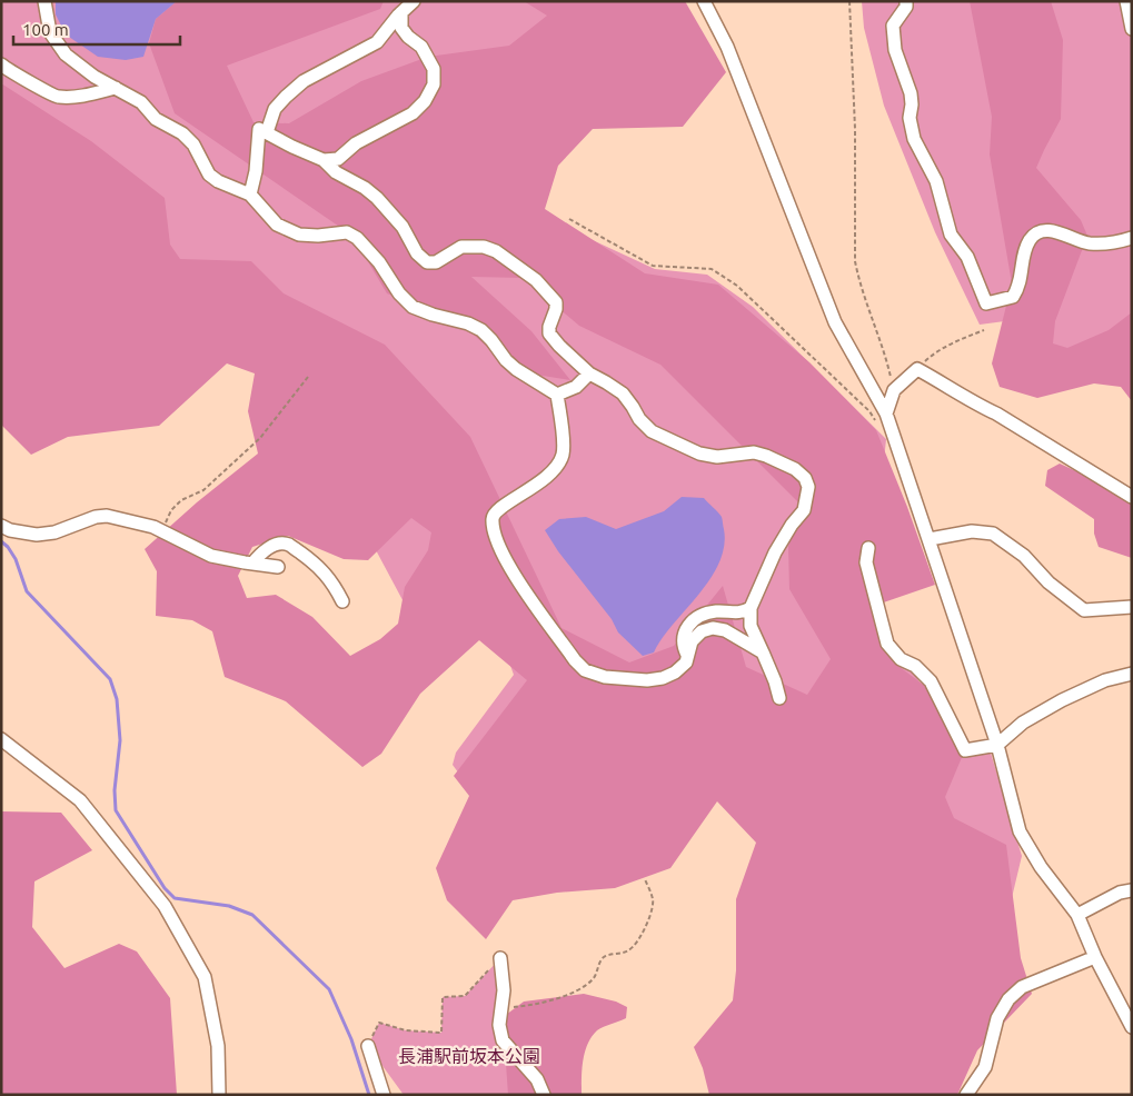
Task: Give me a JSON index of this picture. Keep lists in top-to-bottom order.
{
  "parks": ["長浦駅前坂本公園"],
  "scale_bar": "100 m"
}
